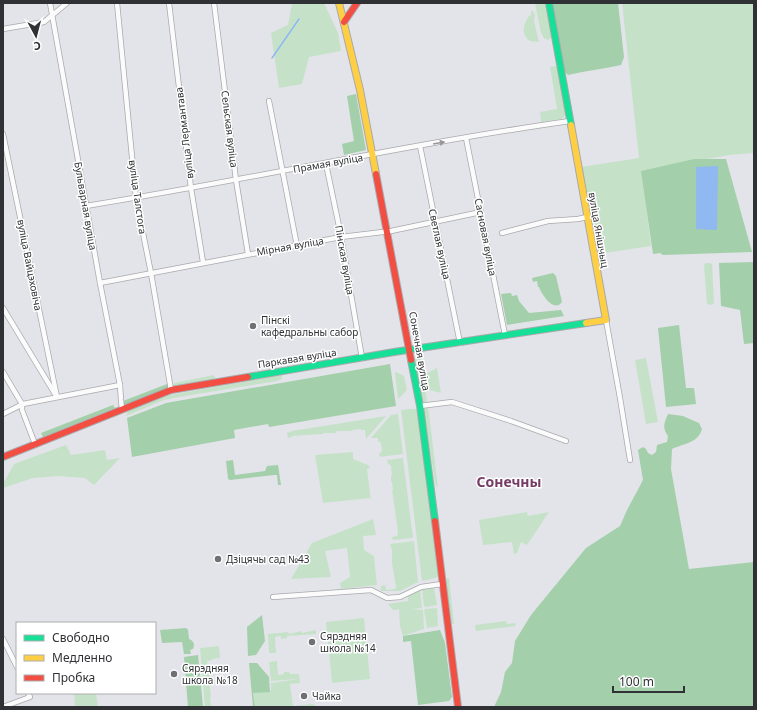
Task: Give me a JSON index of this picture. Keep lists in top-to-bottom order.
{
  "streets": {
    "street": [
      "Сельская вуліца",
      "вуліца Лермантава",
      "Прамая вуліца",
      "вуліца Талстога",
      "Бульварная вуліца",
      "вуліца Янішчыц",
      "Сасновая вуліца",
      "Светлая вуліца",
      "Мірная вуліца",
      "Пінская вуліца",
      "вуліца Вайцэховіча",
      "Сонечная вуліца",
      "Паркавая вуліца"
    ]
  },
  "crossings": [
    ["Сельская вуліца", "Прамая вуліца"],
    ["Сельская вуліца", "Мірная вуліца"],
    ["вуліца Лермантава", "Прамая вуліца"],
    ["вуліца Лермантава", "Мірная вуліца"],
    ["Прамая вуліца", "вуліца Талстога"],
    ["Прамая вуліца", "Бульварная вуліца"],
    ["Прамая вуліца", "вуліца Янішчыц"],
    ["Прамая вуліца", "Сасновая вуліца"],
    ["Прамая вуліца", "Светлая вуліца"],
    ["Прамая вуліца", "Пінская вуліца"],
    ["Прамая вуліца", "Сонечная вуліца"],
    ["вуліца Талстога", "Мірная вуліца"],
    ["вуліца Талстога", "Паркавая вуліца"],
    ["Бульварная вуліца", "Мірная вуліца"],
    ["Бульварная вуліца", "Паркавая вуліца"],
    ["вуліца Янішчыц", "Паркавая вуліца"],
    ["Сасновая вуліца", "Мірная вуліца"],
    ["Сасновая вуліца", "Паркавая вуліца"],
    ["Светлая вуліца", "Мірная вуліца"],
    ["Светлая вуліца", "Паркавая вуліца"],
    ["Мірная вуліца", "Пінская вуліца"],
    ["Мірная вуліца", "Сонечная вуліца"],
    ["Пінская вуліца", "Паркавая вуліца"],
    ["Сонечная вуліца", "Паркавая вуліца"]
  ],
  "districts": ["Сонечны"],
  "places": [
    "Пінскі кафедральны сабор",
    "Дзіцячы сад №43",
    "Сярэдняя школа №14",
    "Сярэдняя школа №18",
    "Чайка"
  ],
  "legend": ["Свободно", "Медленно", "Пробка"],
  "scale_bar": "100 m",
  "north": "bottom"
}
